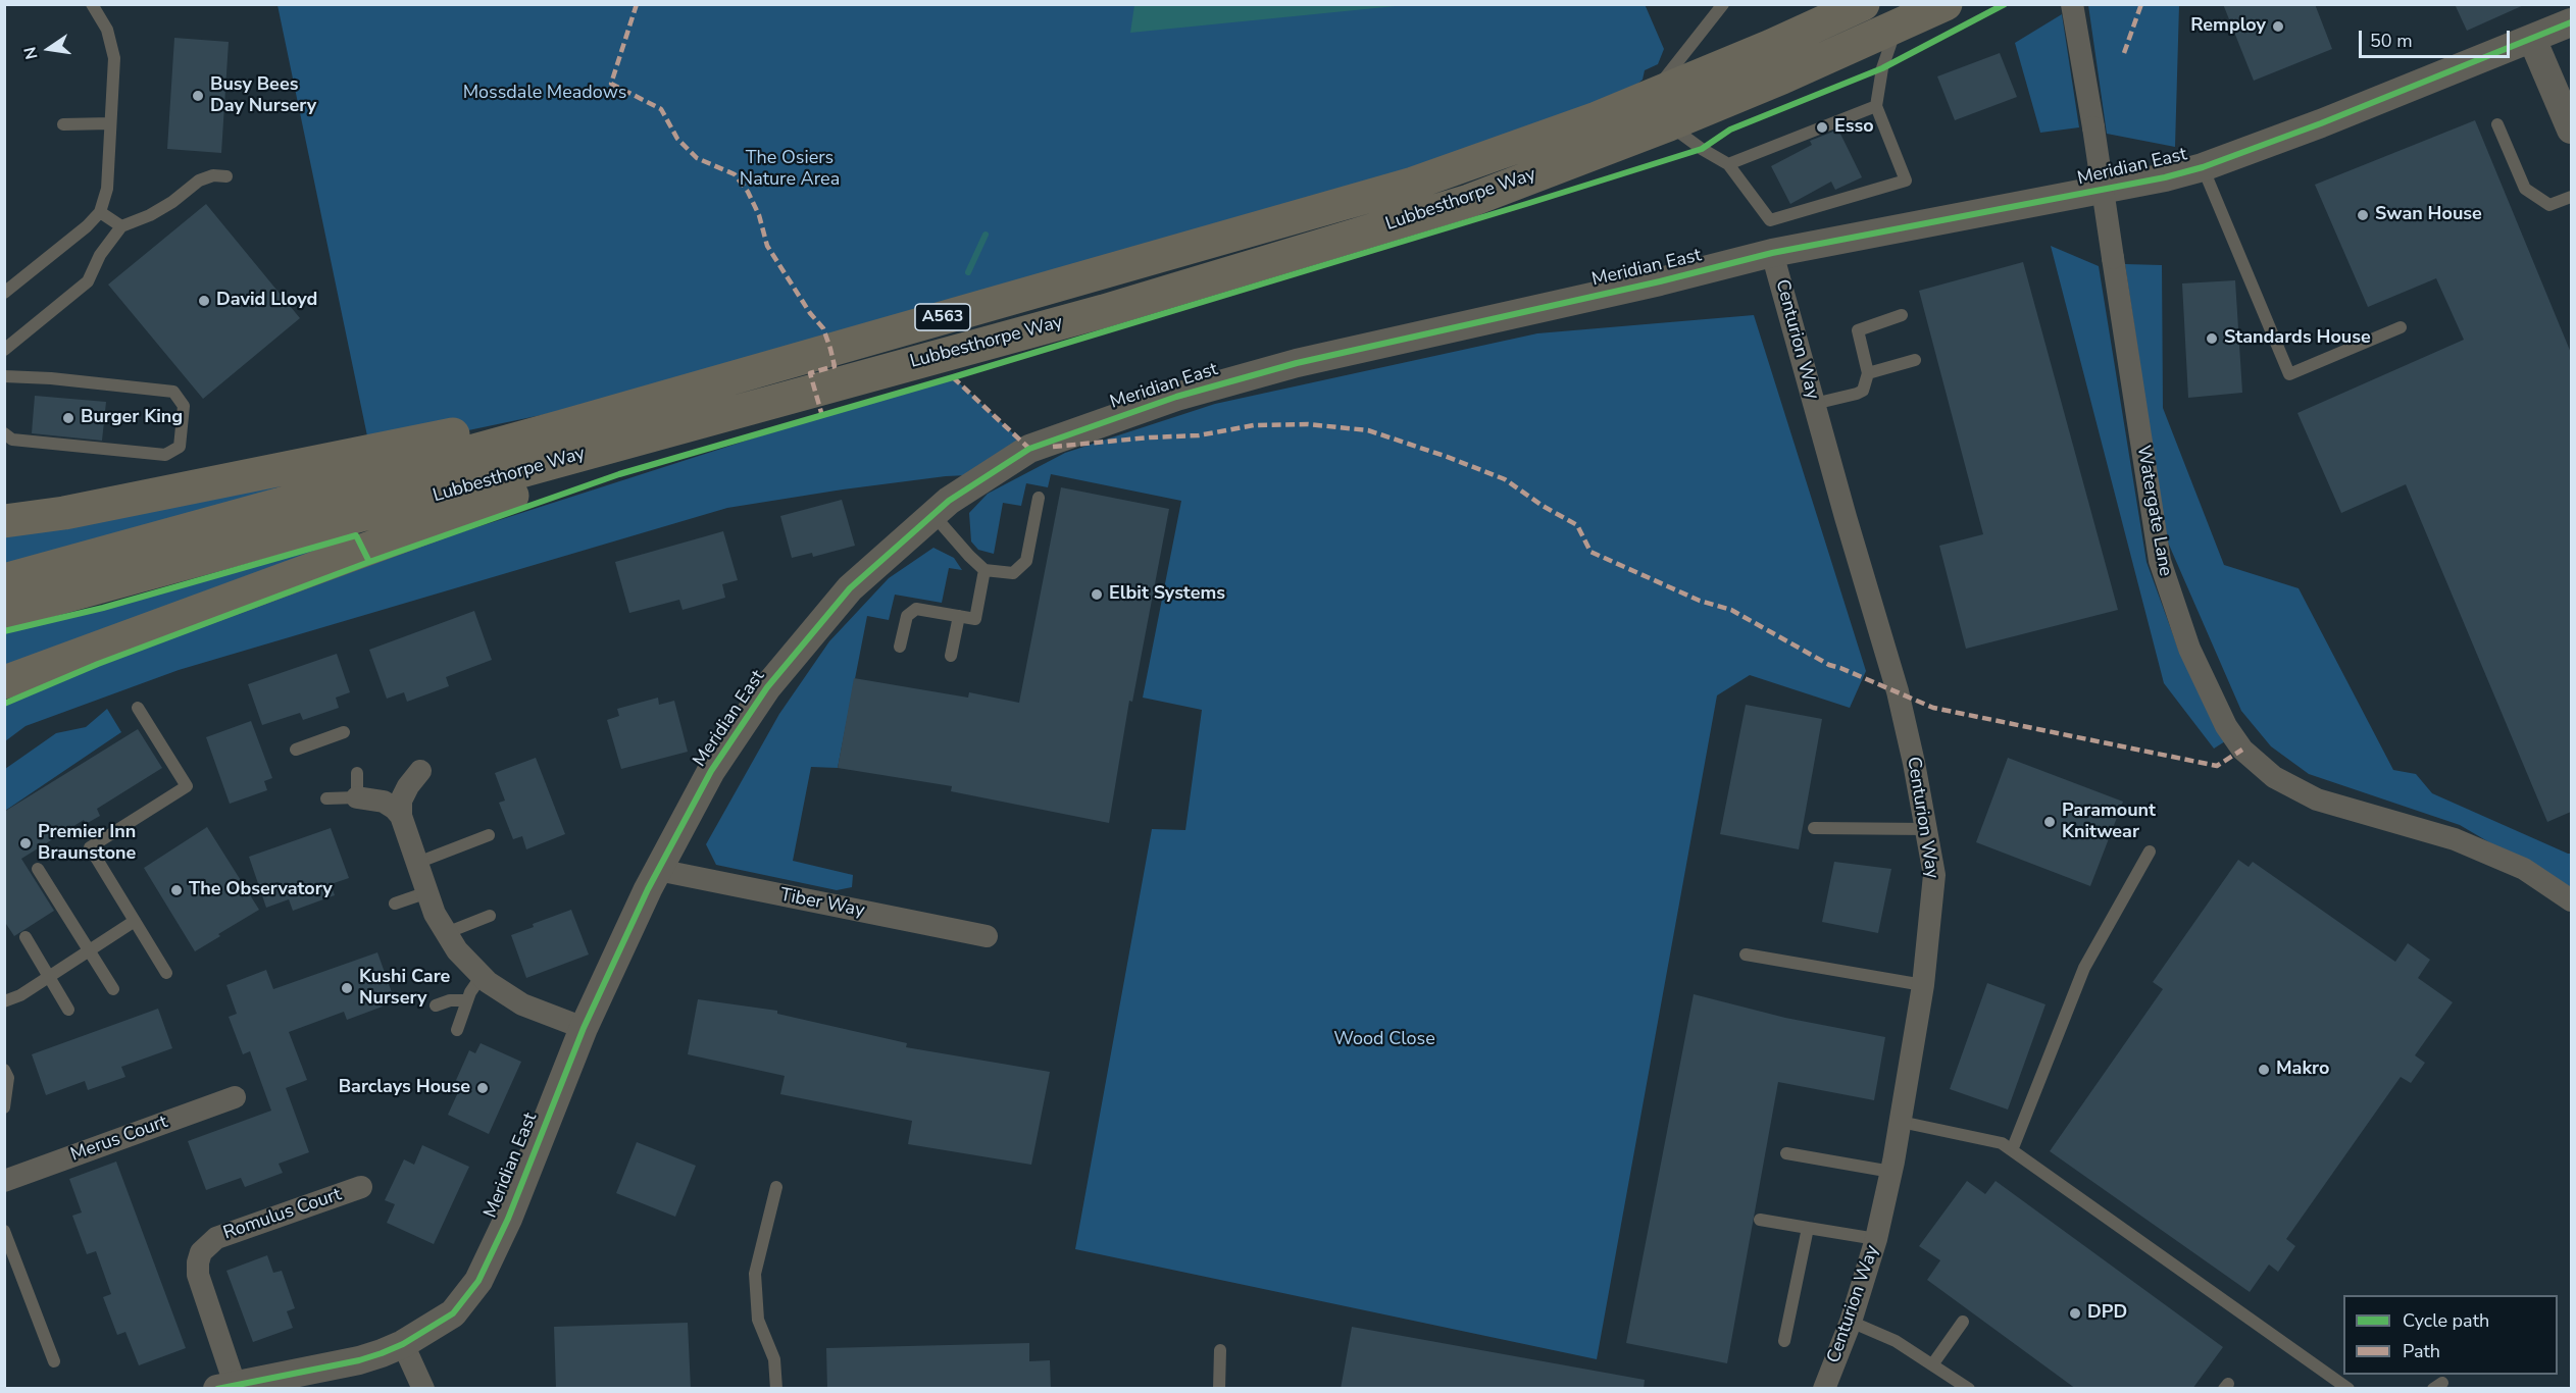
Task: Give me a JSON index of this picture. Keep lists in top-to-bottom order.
{
  "streets": {
    "highway": ["Lubbesthorpe Way", "A563"],
    "street": [
      "Meridian East",
      "Centurion Way",
      "Watergate Lane",
      "Tiber Way",
      "Merus Court",
      "Romulus Court"
    ]
  },
  "crossings": [
    ["Meridian East", "Centurion Way"],
    ["Meridian East", "Tiber Way"],
    ["Meridian East", "Romulus Court"]
  ],
  "parks": ["Mossdale Meadows", "The Osiers Nature Area", "Wood Close"],
  "places": [
    "Remploy",
    "Busy Bees Day Nursery",
    "Esso",
    "Swan House",
    "David Lloyd",
    "Standards House",
    "Burger King",
    "Elbit Systems",
    "Paramount Knitwear",
    "Premier Inn Braunstone",
    "The Observatory",
    "Kushi Care Nursery",
    "Makro",
    "Barclays House",
    "DPD"
  ],
  "legend": ["Cycle path", "Path"],
  "scale_bar": "50 m",
  "north": "left"
}
